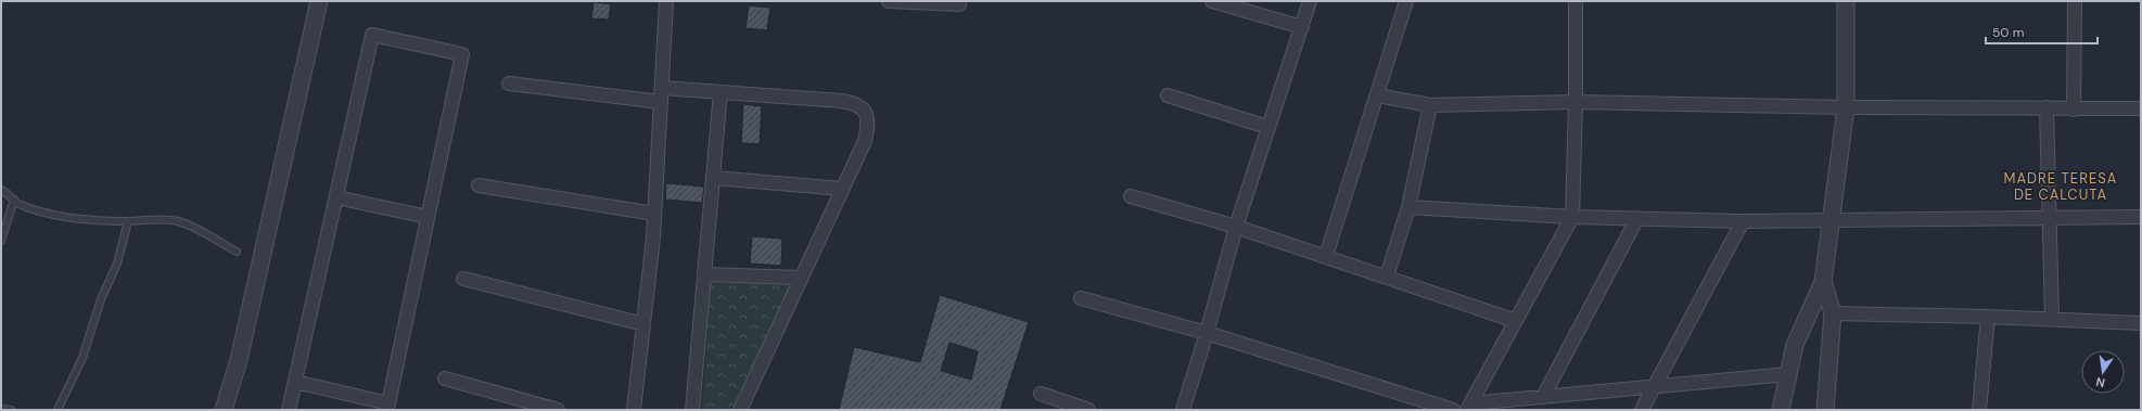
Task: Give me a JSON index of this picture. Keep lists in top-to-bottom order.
{
  "districts": ["MADRE TERESA DE CALCUTA"],
  "scale_bar": "50 m",
  "north": "bottom"
}
